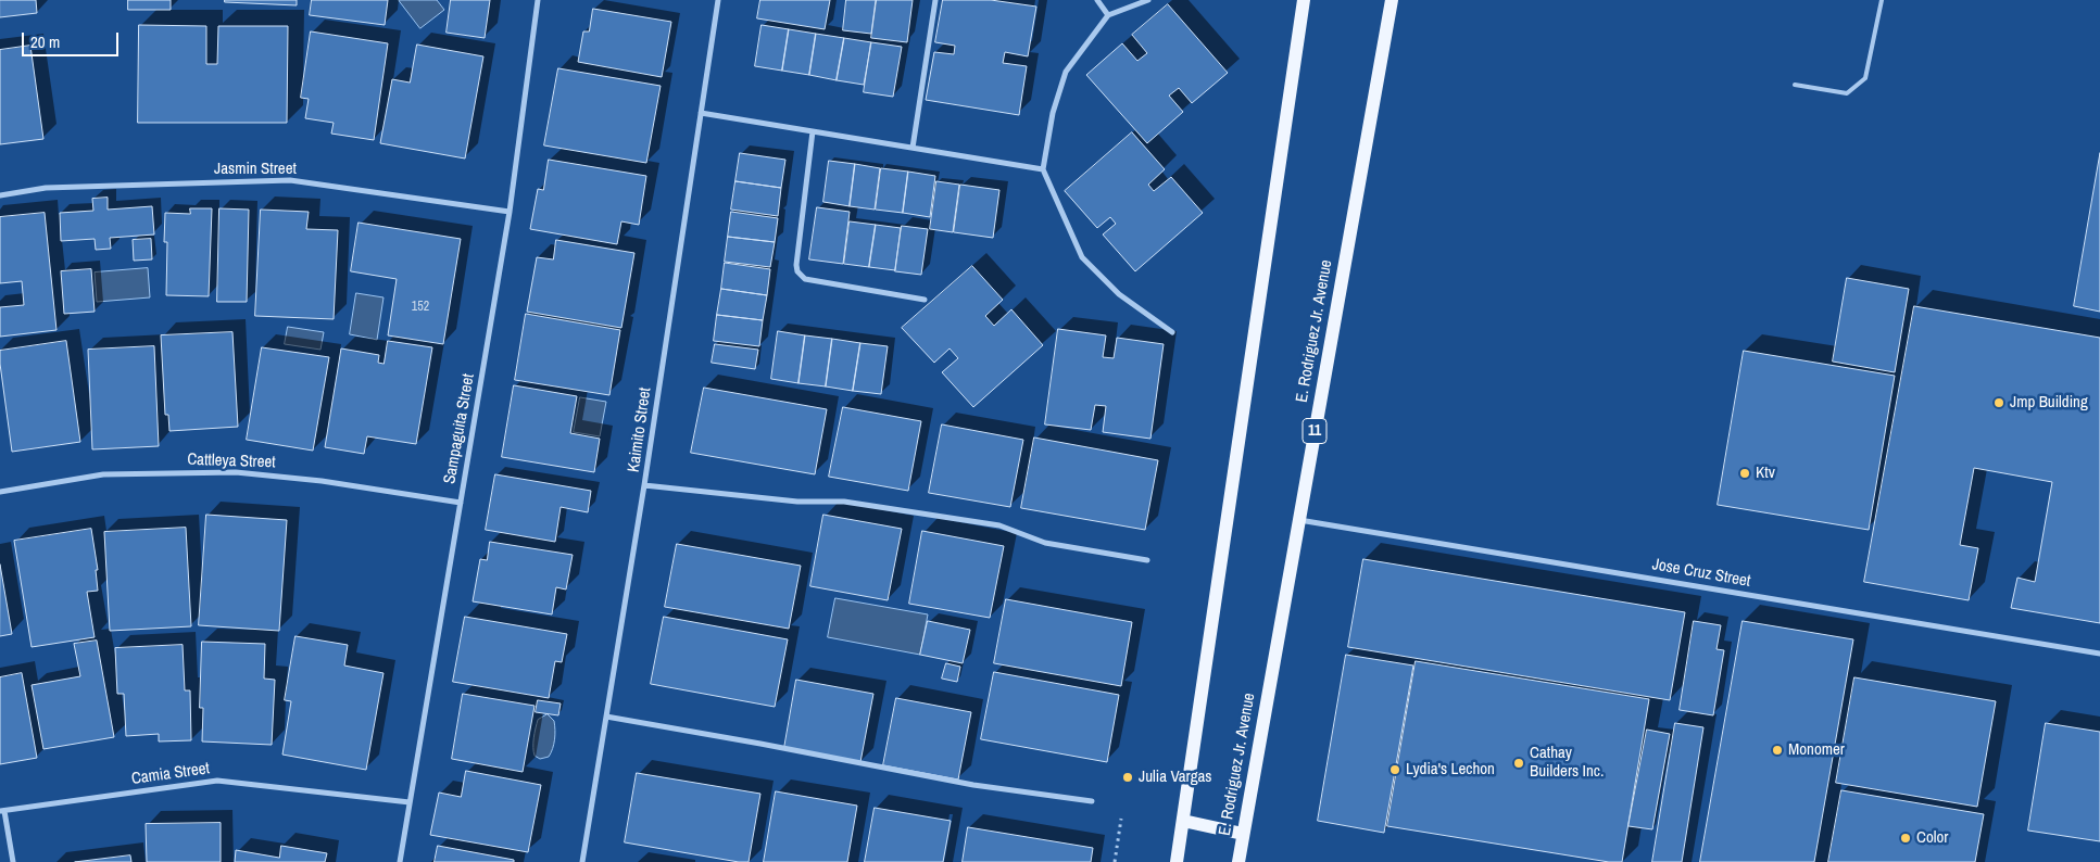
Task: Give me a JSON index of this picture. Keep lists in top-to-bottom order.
{
  "streets": {
    "main road": ["E. Rodriguez Jr. Avenue", "11"],
    "street": [
      "Jasmin Street",
      "Sampaguita Street",
      "Kaimito Street",
      "Cattleya Street",
      "Jose Cruz Street",
      "Camia Street"
    ]
  },
  "crossings": [
    ["Jasmin Street", "Sampaguita Street"],
    ["E. Rodriguez Jr. Avenue", "Jose Cruz Street"],
    ["Sampaguita Street", "Cattleya Street"],
    ["Sampaguita Street", "Camia Street"]
  ],
  "places": [
    "Jmp Building",
    "Ktv",
    "Monomer",
    "Cathay Builders Inc.",
    "Lydia's Lechon",
    "Julia Vargas",
    "Color"
  ],
  "house_numbers": ["152"],
  "scale_bar": "20 m"
}
